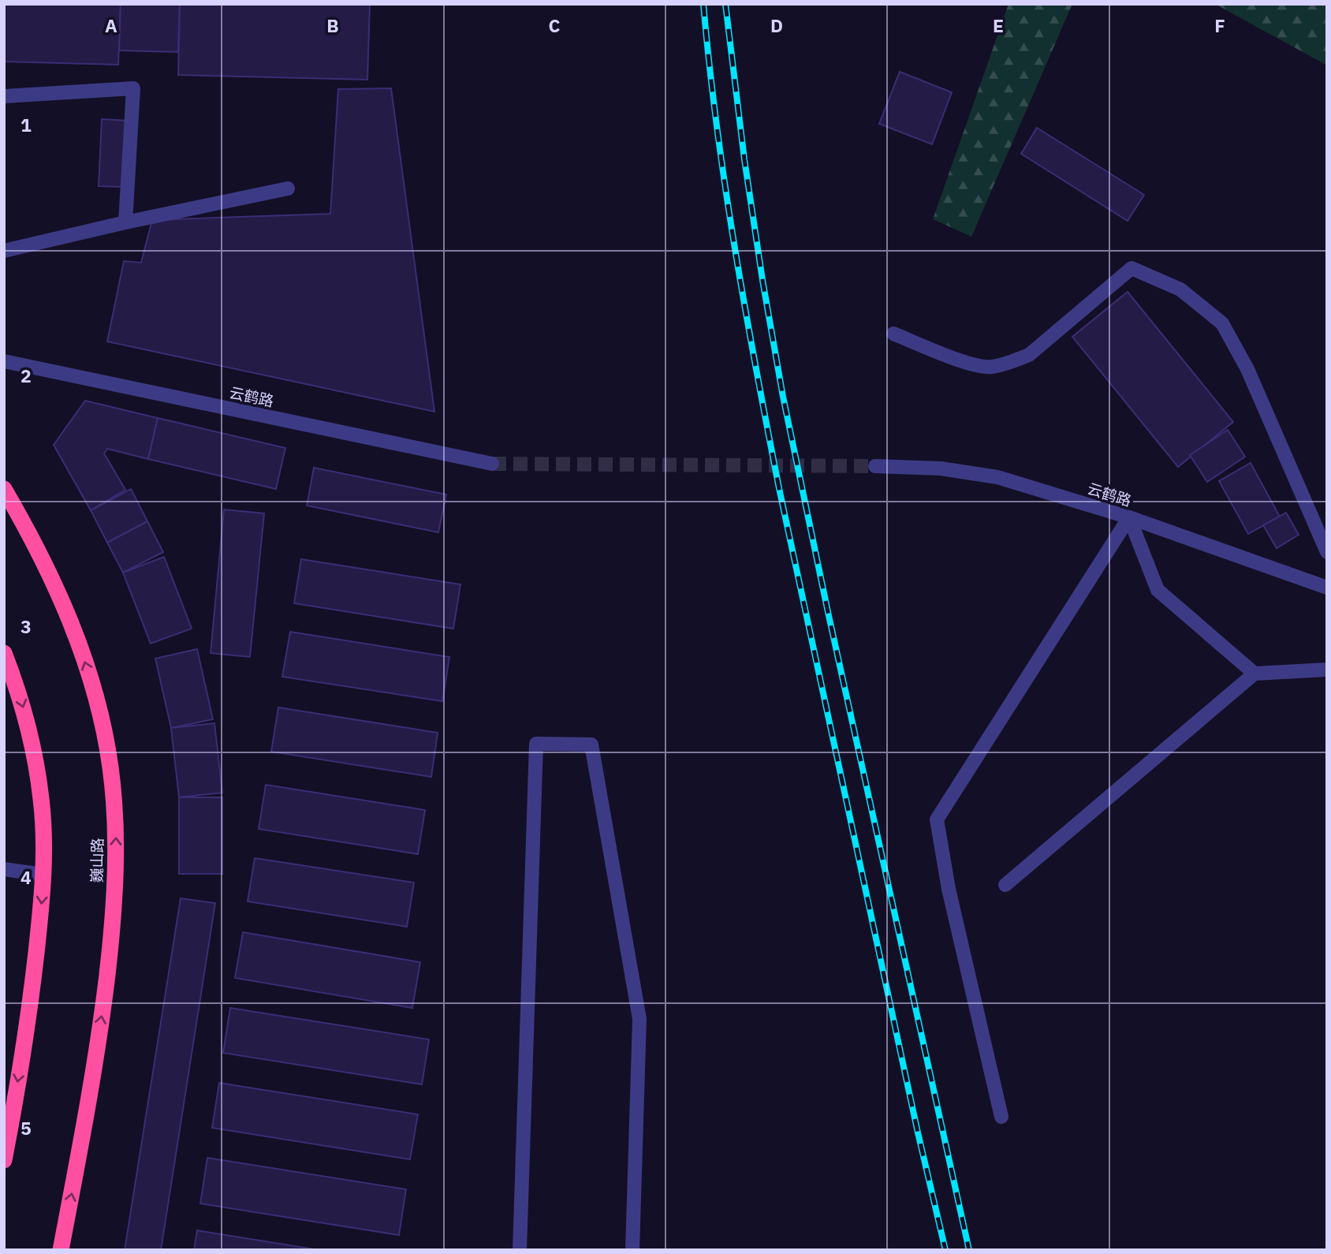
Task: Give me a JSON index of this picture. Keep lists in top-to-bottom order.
{
  "streets": {
    "highway": ["巍山路"],
    "street": ["云鹤路"]
  },
  "grid": {
    "columns": [
      "A",
      "B",
      "C",
      "D",
      "E",
      "F"
    ],
    "rows": [
      "1",
      "2",
      "3",
      "4",
      "5"
    ]
  }
}
